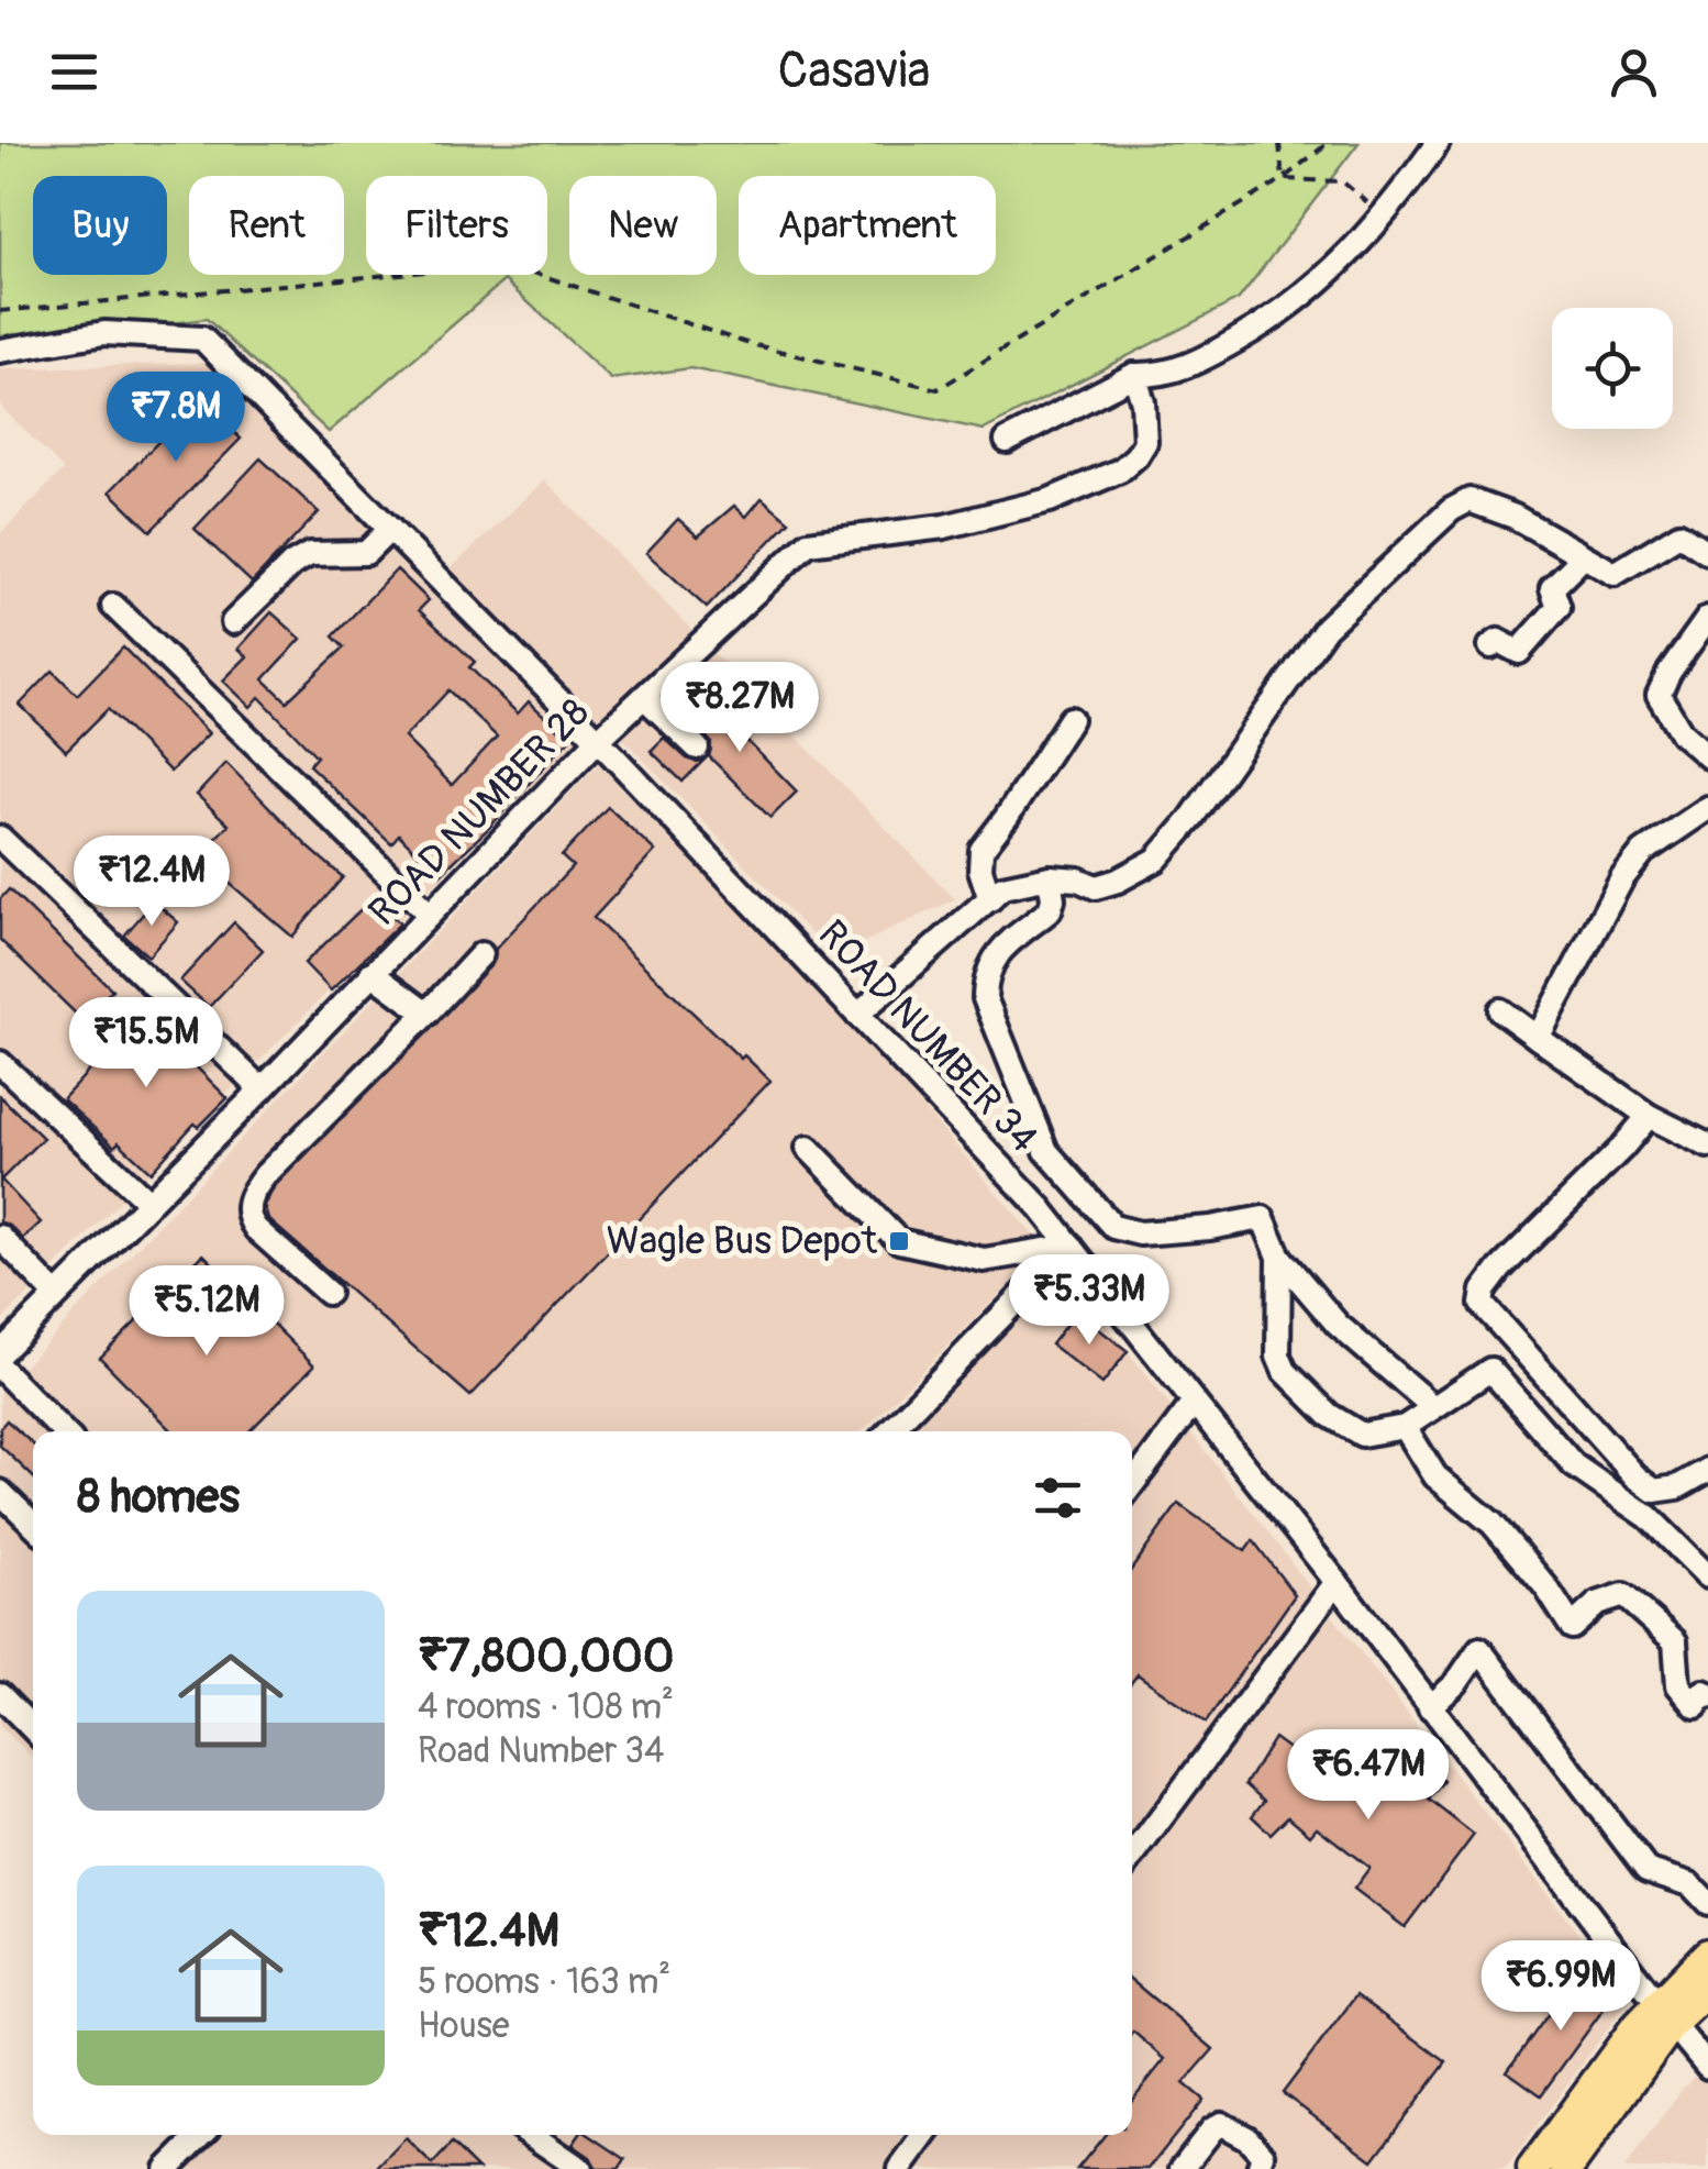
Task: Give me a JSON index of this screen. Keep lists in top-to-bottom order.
{
  "streets": {
    "street": ["ROAD NUMBER 28", "ROAD NUMBER 34"]
  },
  "crossings": [
    ["ROAD NUMBER 28", "ROAD NUMBER 34"]
  ],
  "places": {
    "transit": ["Wagle Bus Depot"]
  },
  "page": {
    "header": "Casavia",
    "chip": [
      "Buy",
      "Rent",
      "Filters",
      "New",
      "Apartment"
    ],
    "price": [
      "₹7.8M",
      "₹8.27M",
      "₹12.4M",
      "₹15.5M",
      "₹5.33M",
      "₹5.12M",
      "₹6.47M",
      "₹6.99M"
    ],
    "heading": "8 homes",
    "list": [
      {
        "name": "₹7,800,000",
        "note": "4 rooms · 108 m² · Road Number 34"
      },
      {
        "name": "₹12.4M",
        "note": "5 rooms · 163 m² · House"
      }
    ]
  }
}
